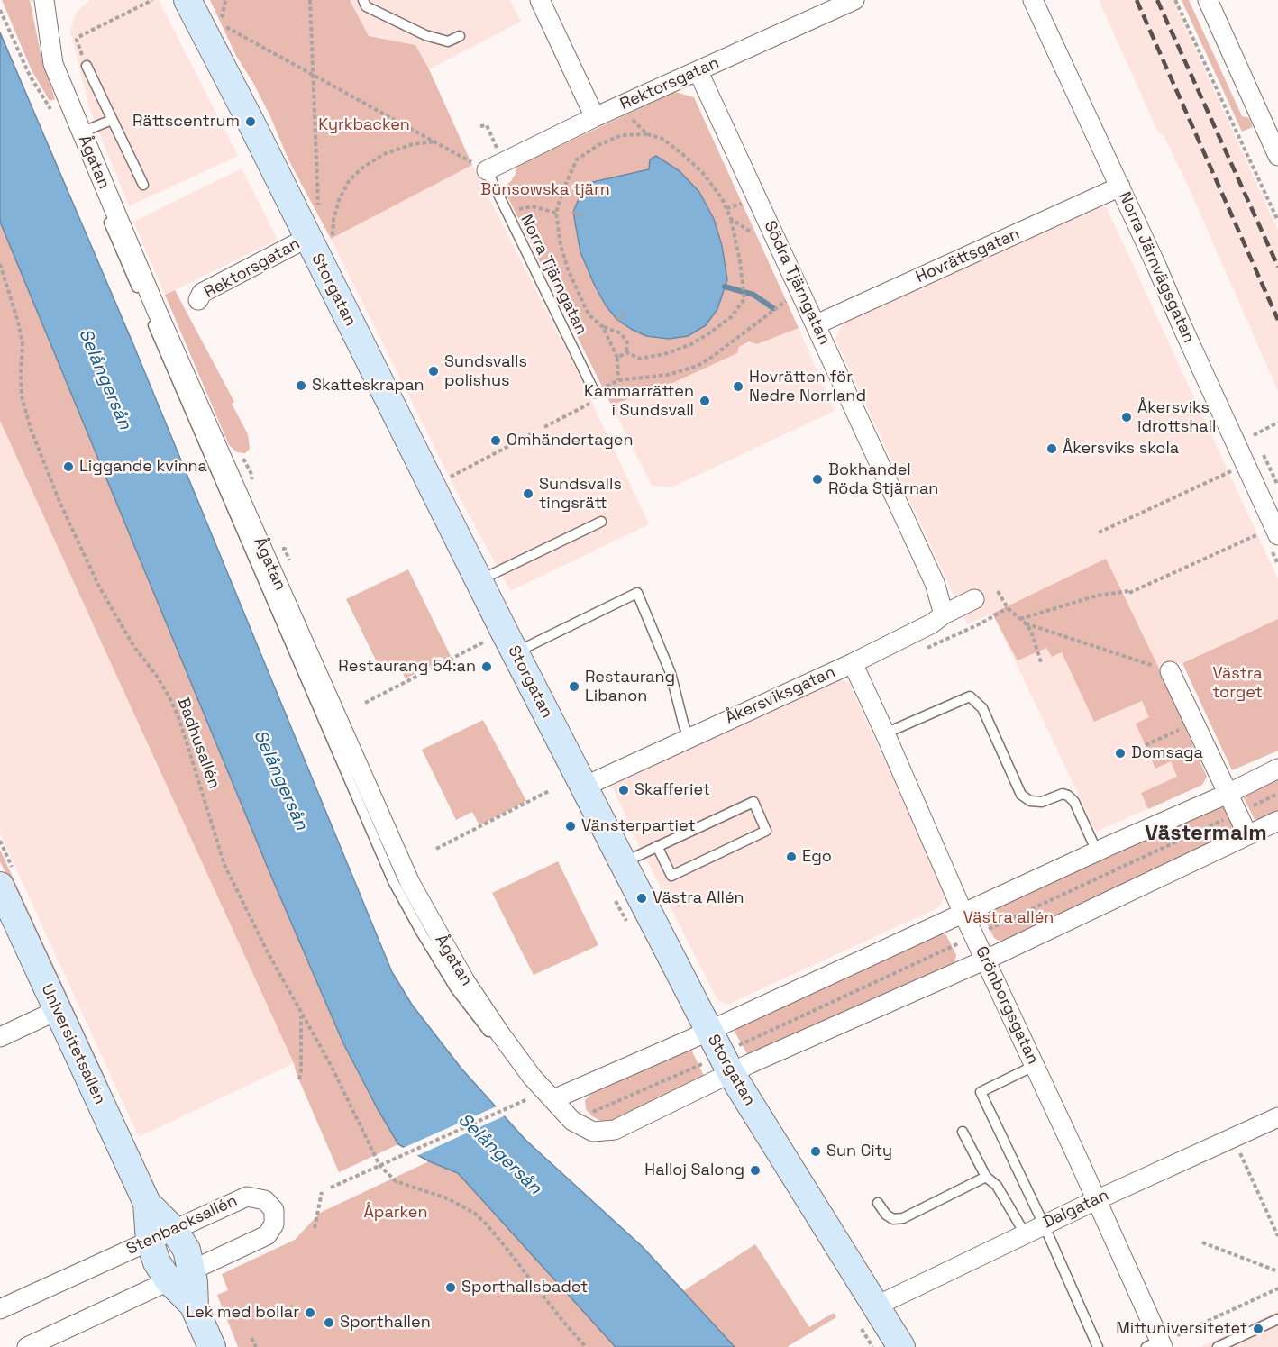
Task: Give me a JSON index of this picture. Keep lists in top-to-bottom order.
{
  "streets": {
    "street": [
      "Rektorsgatan",
      "Ågatan",
      "Hovrättsgatan",
      "Norra Järnvägsgatan",
      "Södra Tjärngatan",
      "Storgatan",
      "Åkersviksgatan",
      "Grönborgsgatan",
      "Universitetsallén",
      "Dalgatan",
      "Stenbacksallén"
    ],
    "lane": ["Norra Tjärngatan"],
    "path": ["Badhusallén"]
  },
  "crossings": [
    ["Rektorsgatan", "Norra Tjärngatan"],
    ["Rektorsgatan", "Södra Tjärngatan"],
    ["Rektorsgatan", "Storgatan"],
    ["Hovrättsgatan", "Norra Järnvägsgatan"],
    ["Hovrättsgatan", "Södra Tjärngatan"],
    ["Södra Tjärngatan", "Åkersviksgatan"],
    ["Storgatan", "Åkersviksgatan"],
    ["Storgatan", "Dalgatan"],
    ["Åkersviksgatan", "Grönborgsgatan"],
    ["Grönborgsgatan", "Dalgatan"],
    ["Universitetsallén", "Stenbacksallén"]
  ],
  "districts": ["Västermalm"],
  "water": ["Selångersån"],
  "parks": [
    "Kyrkbacken",
    "Bünsowska tjärn",
    "Västra torget",
    "Västra allén",
    "Åparken"
  ],
  "places": [
    "Rättscentrum",
    "Sundsvalls polishus",
    "Skatteskrapan",
    "Hovrätten för Nedre Norrland",
    "Kammarrätten i Sundsvall",
    "Åkersviks idrottshall",
    "Omhändertagen",
    "Åkersviks skola",
    "Liggande kvinna",
    "Bokhandel Röda Stjärnan",
    "Sundsvalls tingsrätt",
    "Restaurang 54:an",
    "Restaurang Libanon",
    "Domsaga",
    "Skafferiet",
    "Vänsterpartiet",
    "Ego",
    "Västra Allén",
    "Sun City",
    "Halloj Salong",
    "Sporthallsbadet",
    "Lek med bollar",
    "Sporthallen",
    "Mittuniversitetet"
  ]
}
